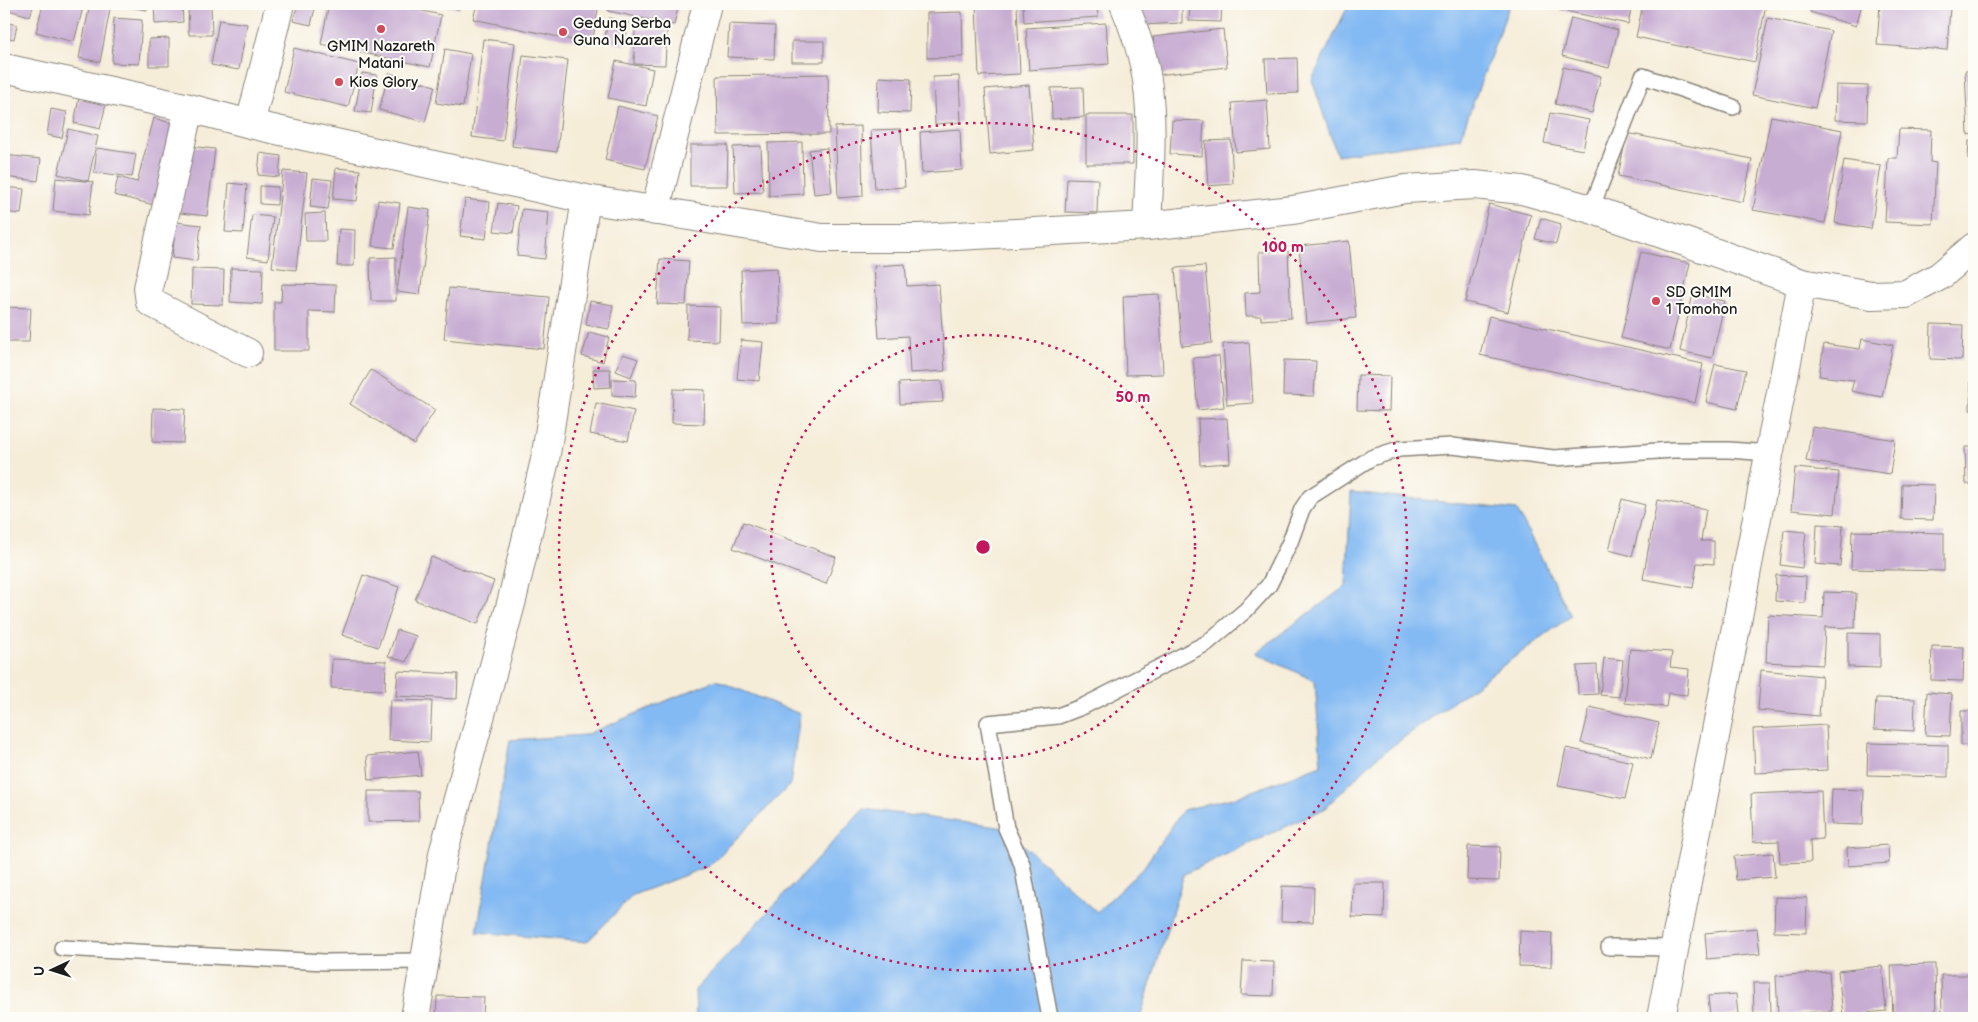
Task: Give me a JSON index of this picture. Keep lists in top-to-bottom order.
{
  "places": [
    "GMIM Nazareth Matani",
    "Gedung Serba Guna Nazareh",
    "Kios Glory",
    "SD GMIM 1 Tomohon"
  ],
  "north": "left",
  "rings": ["100 m", "50 m"]
}
